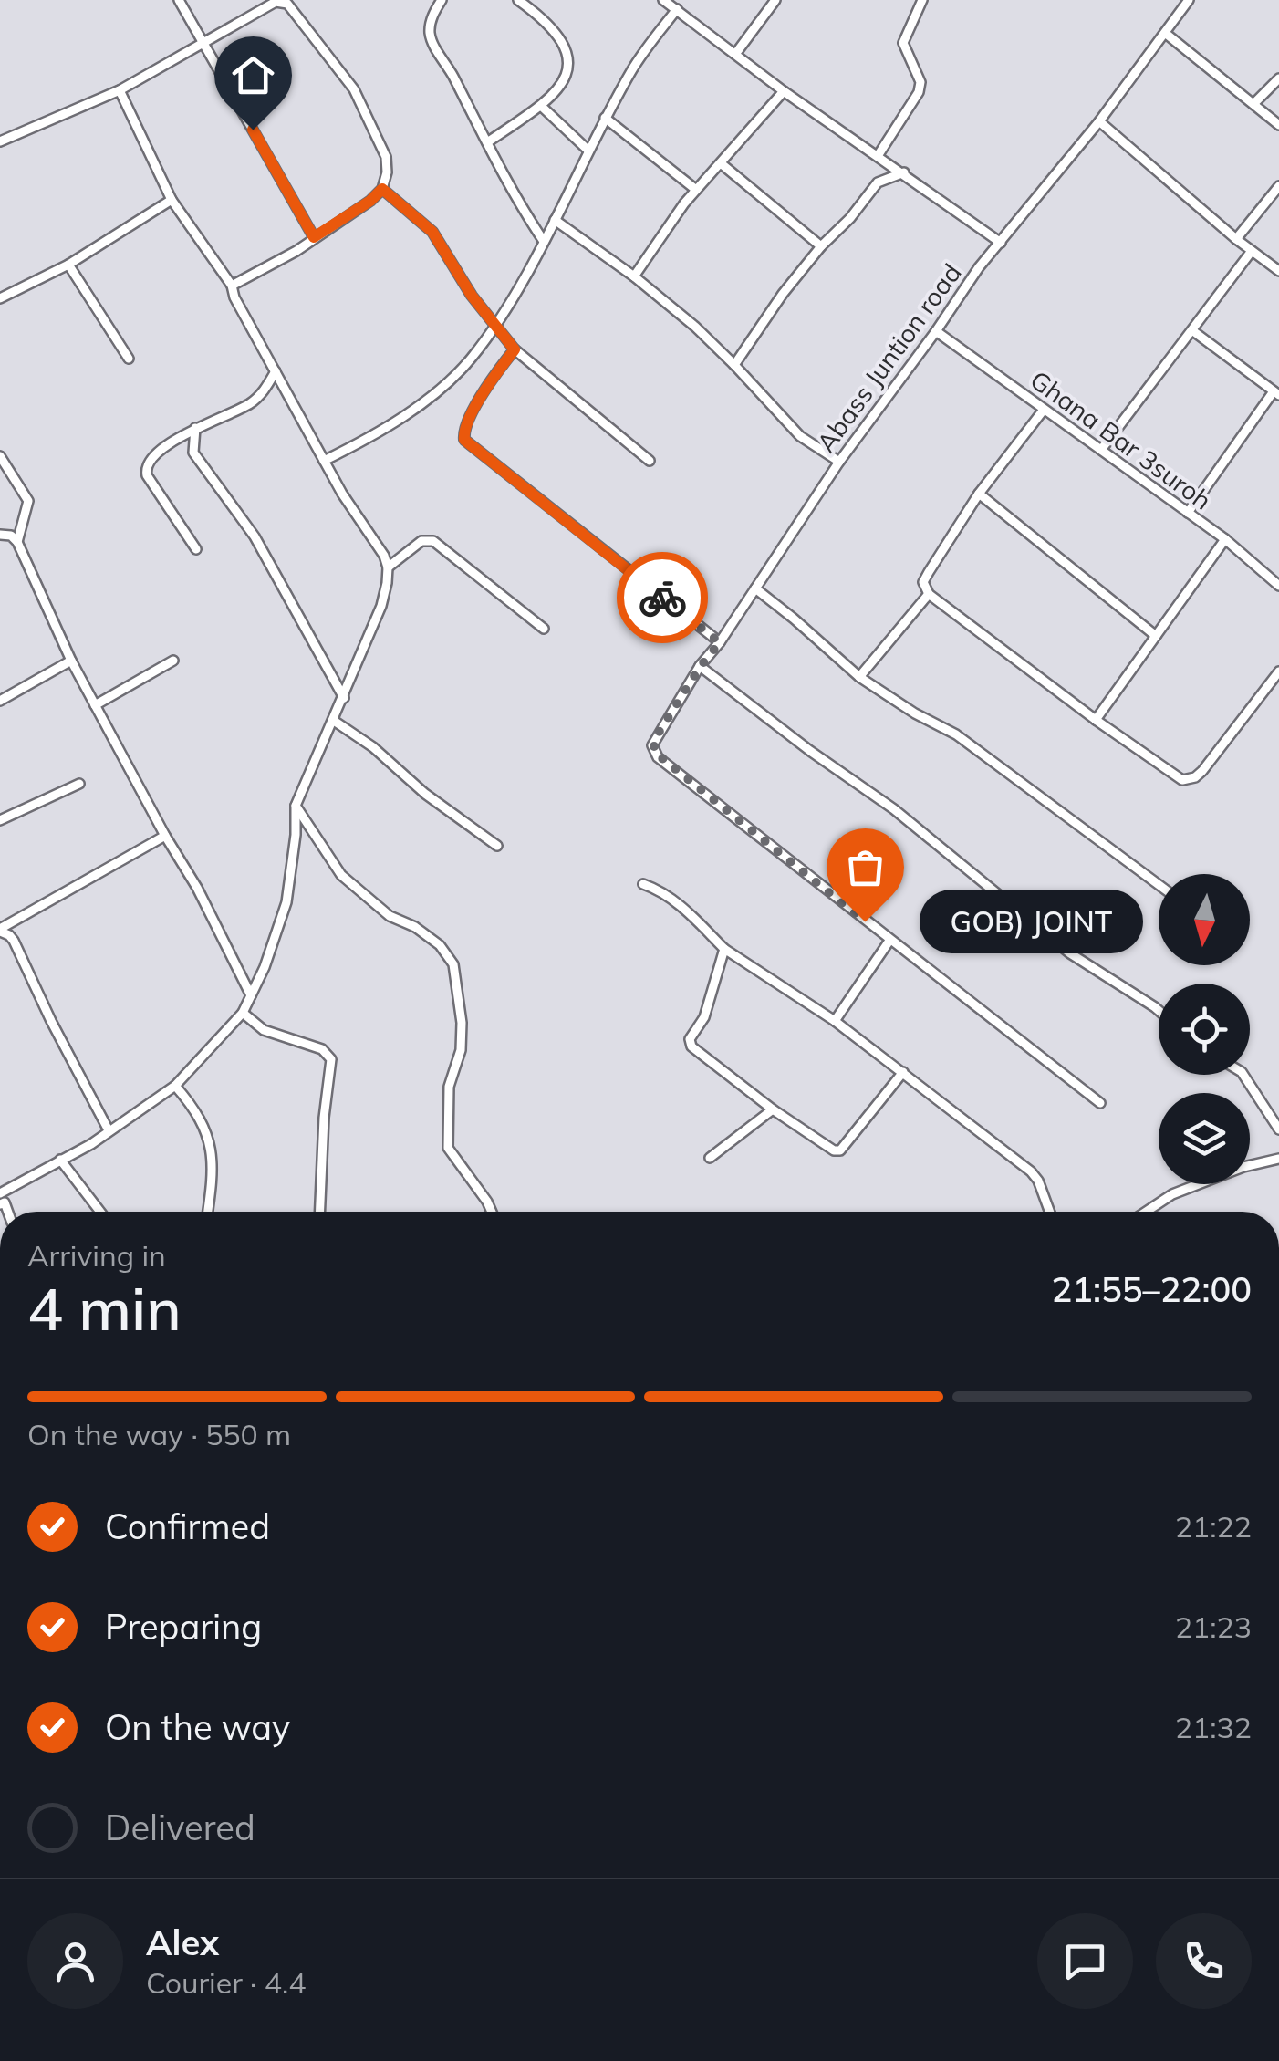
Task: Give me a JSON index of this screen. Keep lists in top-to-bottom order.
{
  "streets": {
    "street": ["Abass Juntion road", "Ghana Bar 3suroh"]
  },
  "crossings": [
    ["Abass Juntion road", "Ghana Bar 3suroh"]
  ],
  "places": ["GOB) JOINT"],
  "north": "bottom",
  "page": {
    "bubble": "GOB) JOINT",
    "heading": ["4 min", "Arriving in", "21:55–22:00"],
    "panel": ["Alex", "Courier · 4.4"],
    "bar": "On the way · 550 m",
    "list": [
      ["Confirmed", "21:22"],
      ["Preparing", "21:23"],
      ["On the way", "21:32"],
      "Delivered"
    ]
  }
}
